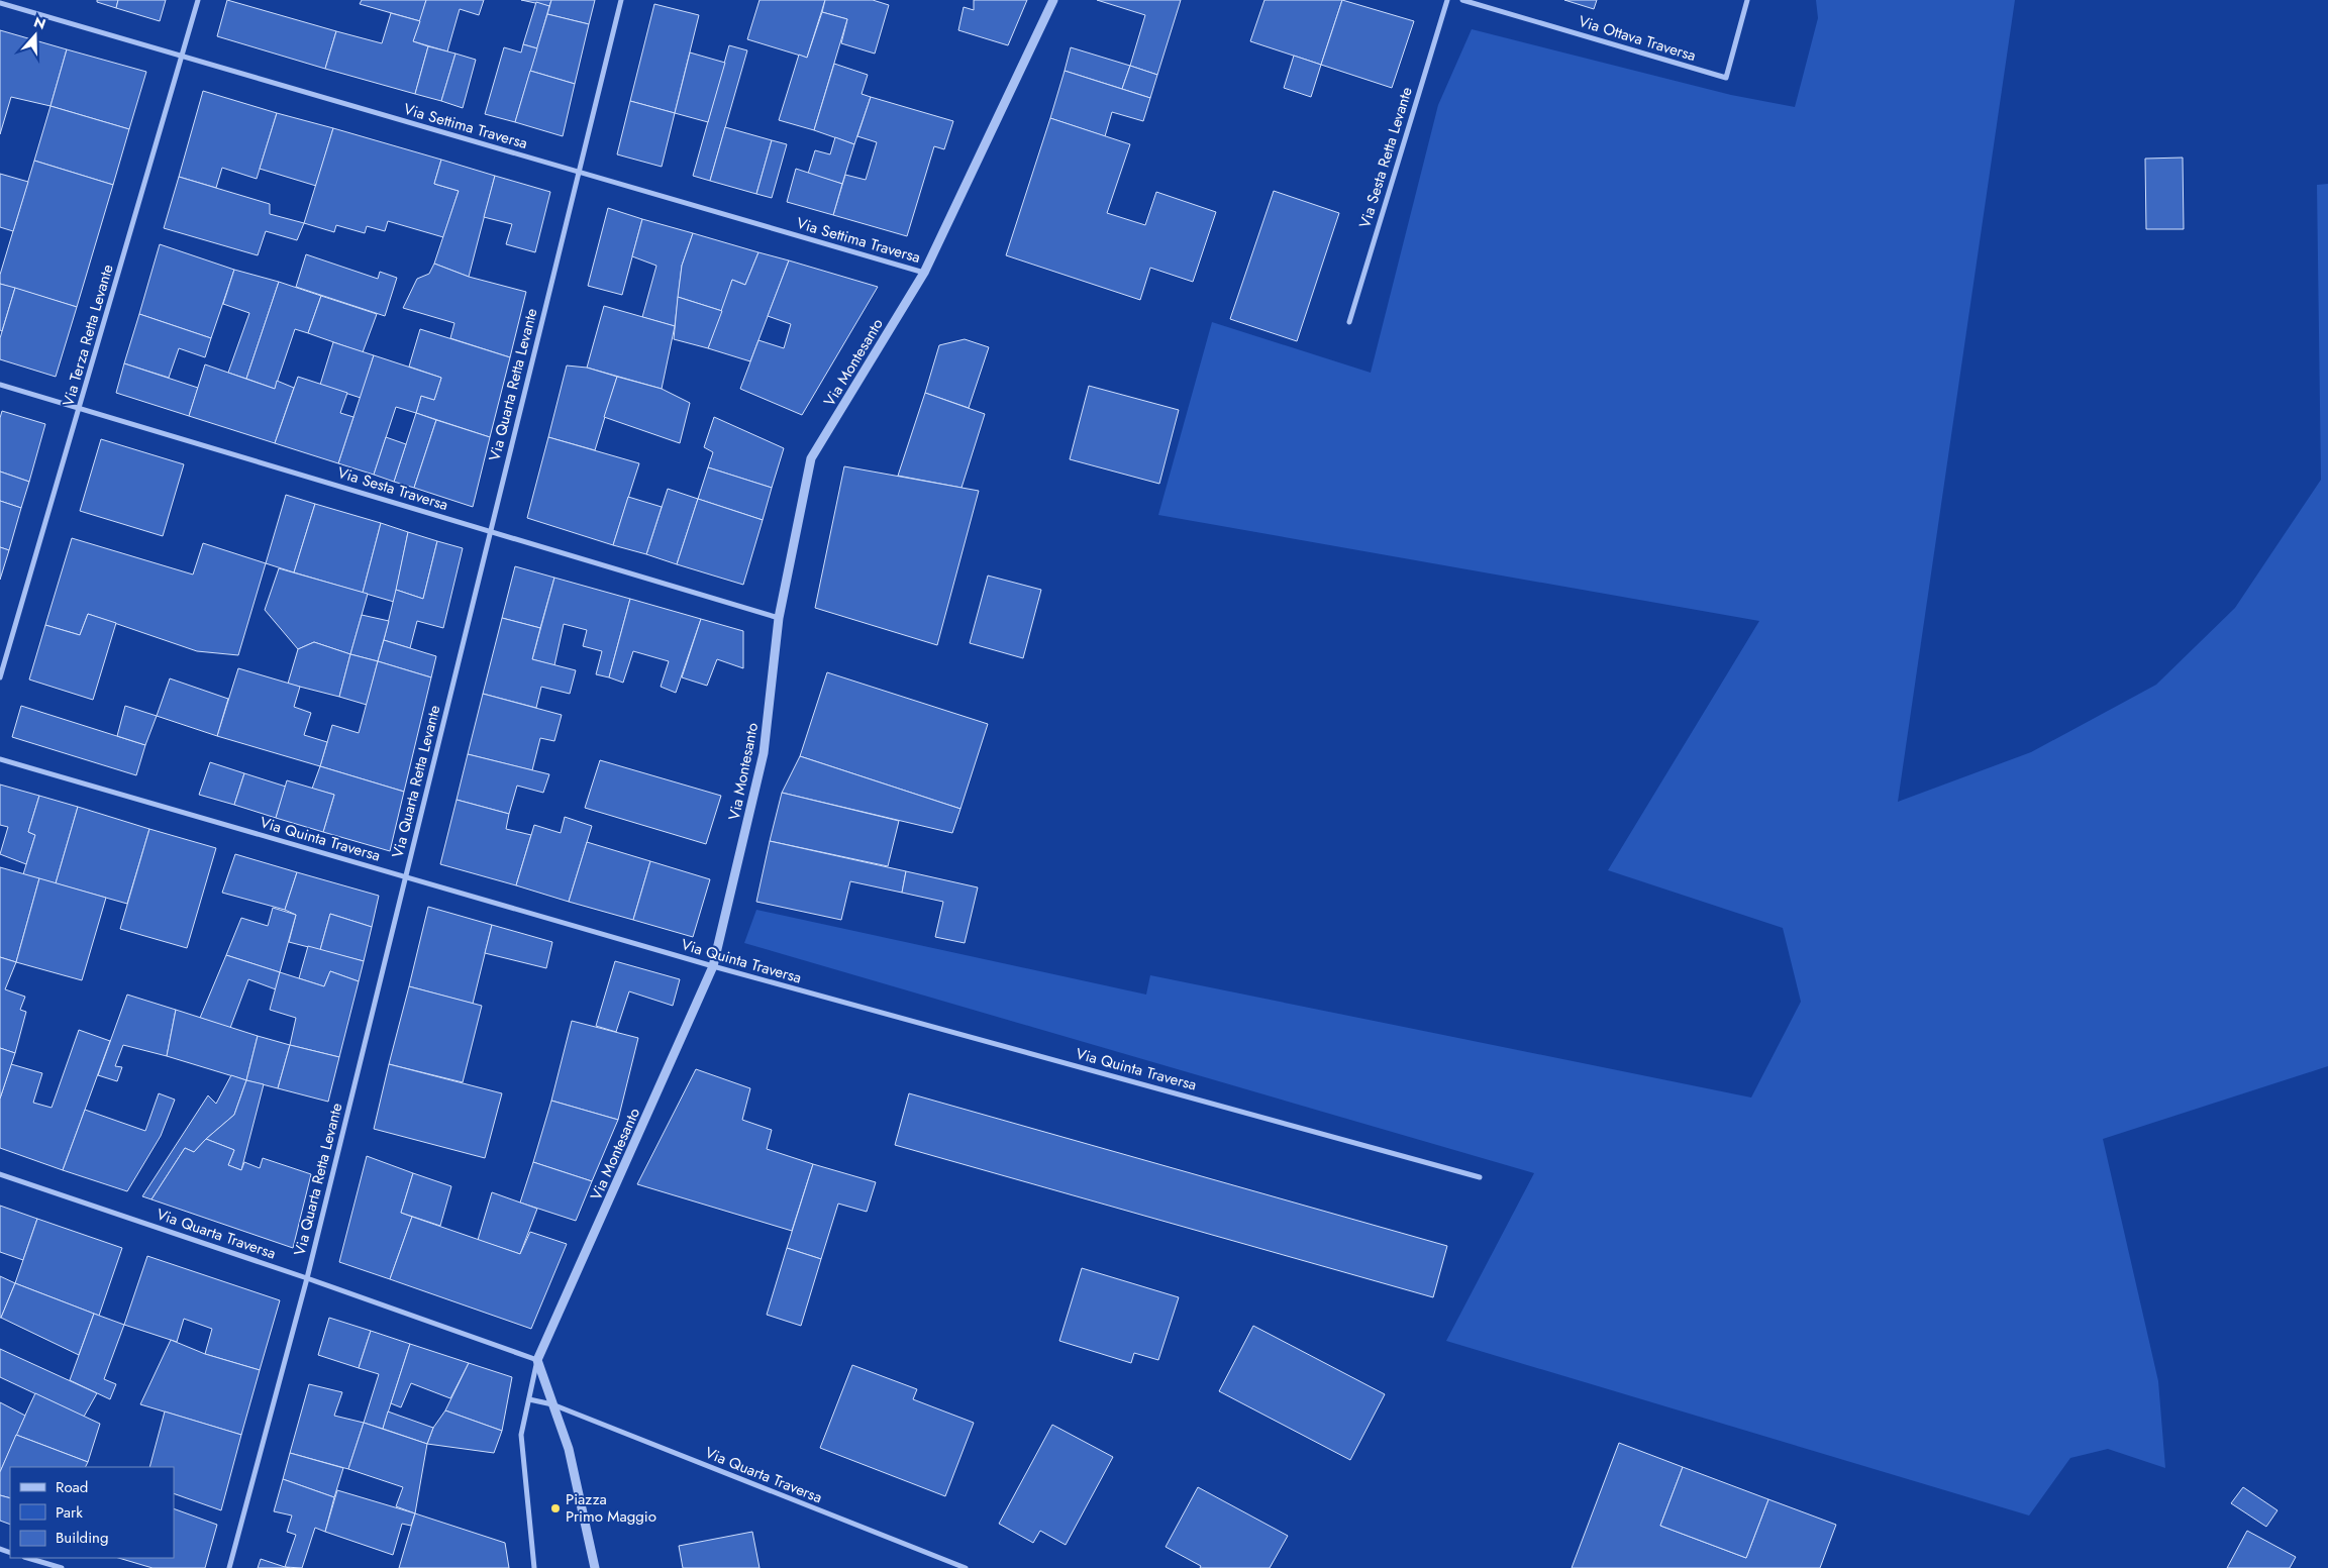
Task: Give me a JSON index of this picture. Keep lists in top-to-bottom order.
{
  "streets": {
    "street": [
      "Via Ottava Traversa",
      "Via Settima Traversa",
      "Via Sesta Retta Levante",
      "Via Terza Retta Levante",
      "Via Montesanto",
      "Via Quarta Retta Levante",
      "Via Sesta Traversa",
      "Via Quinta Traversa",
      "Via Quarta Traversa"
    ]
  },
  "crossings": [
    ["Via Settima Traversa", "Via Terza Retta Levante"],
    ["Via Settima Traversa", "Via Montesanto"],
    ["Via Settima Traversa", "Via Quarta Retta Levante"],
    ["Via Terza Retta Levante", "Via Sesta Traversa"],
    ["Via Montesanto", "Via Sesta Traversa"],
    ["Via Montesanto", "Via Quinta Traversa"],
    ["Via Montesanto", "Via Quarta Traversa"],
    ["Via Quarta Retta Levante", "Via Sesta Traversa"],
    ["Via Quarta Retta Levante", "Via Quinta Traversa"],
    ["Via Quarta Retta Levante", "Via Quarta Traversa"]
  ],
  "places": ["Piazza Primo Maggio"],
  "legend": ["Road", "Park", "Building"],
  "north": "top"
}
